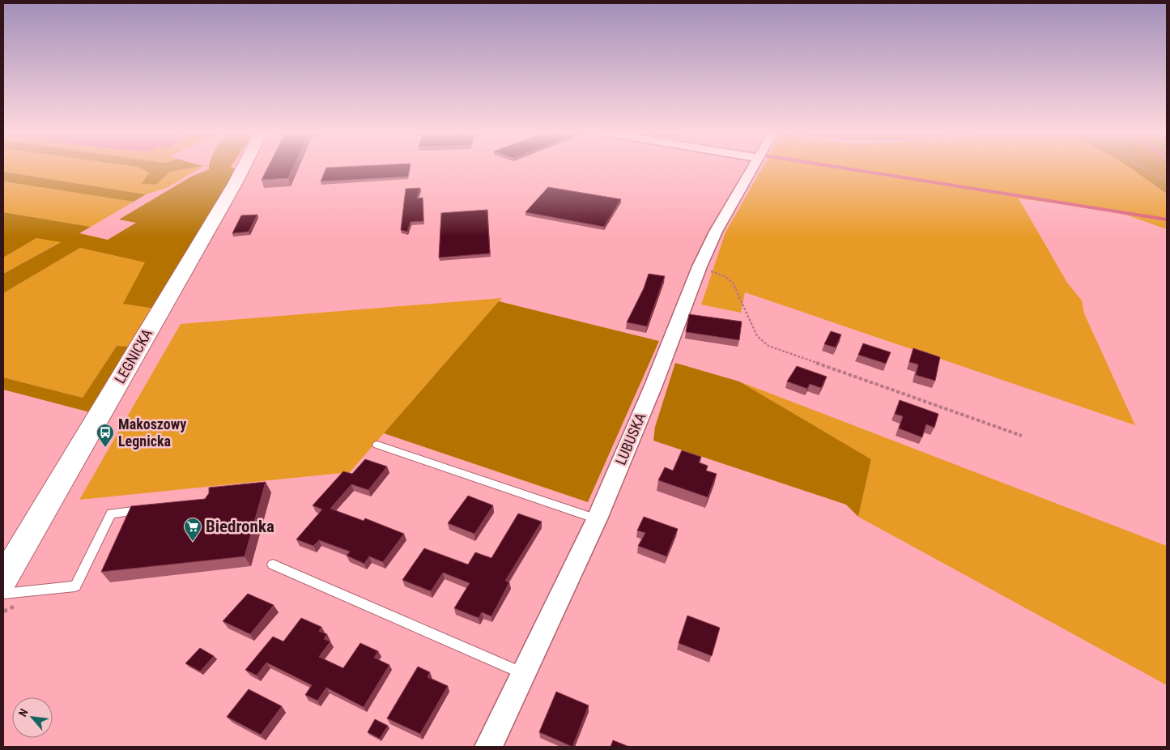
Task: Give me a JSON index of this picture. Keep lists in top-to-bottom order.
{
  "streets": {
    "main road": ["LEGNICKA"],
    "street": ["LUBUSKA"]
  },
  "places": {
    "bus stop": ["Makoszowy Legnicka"],
    "supermarket": ["Biedronka"]
  },
  "north": "top left"
}
